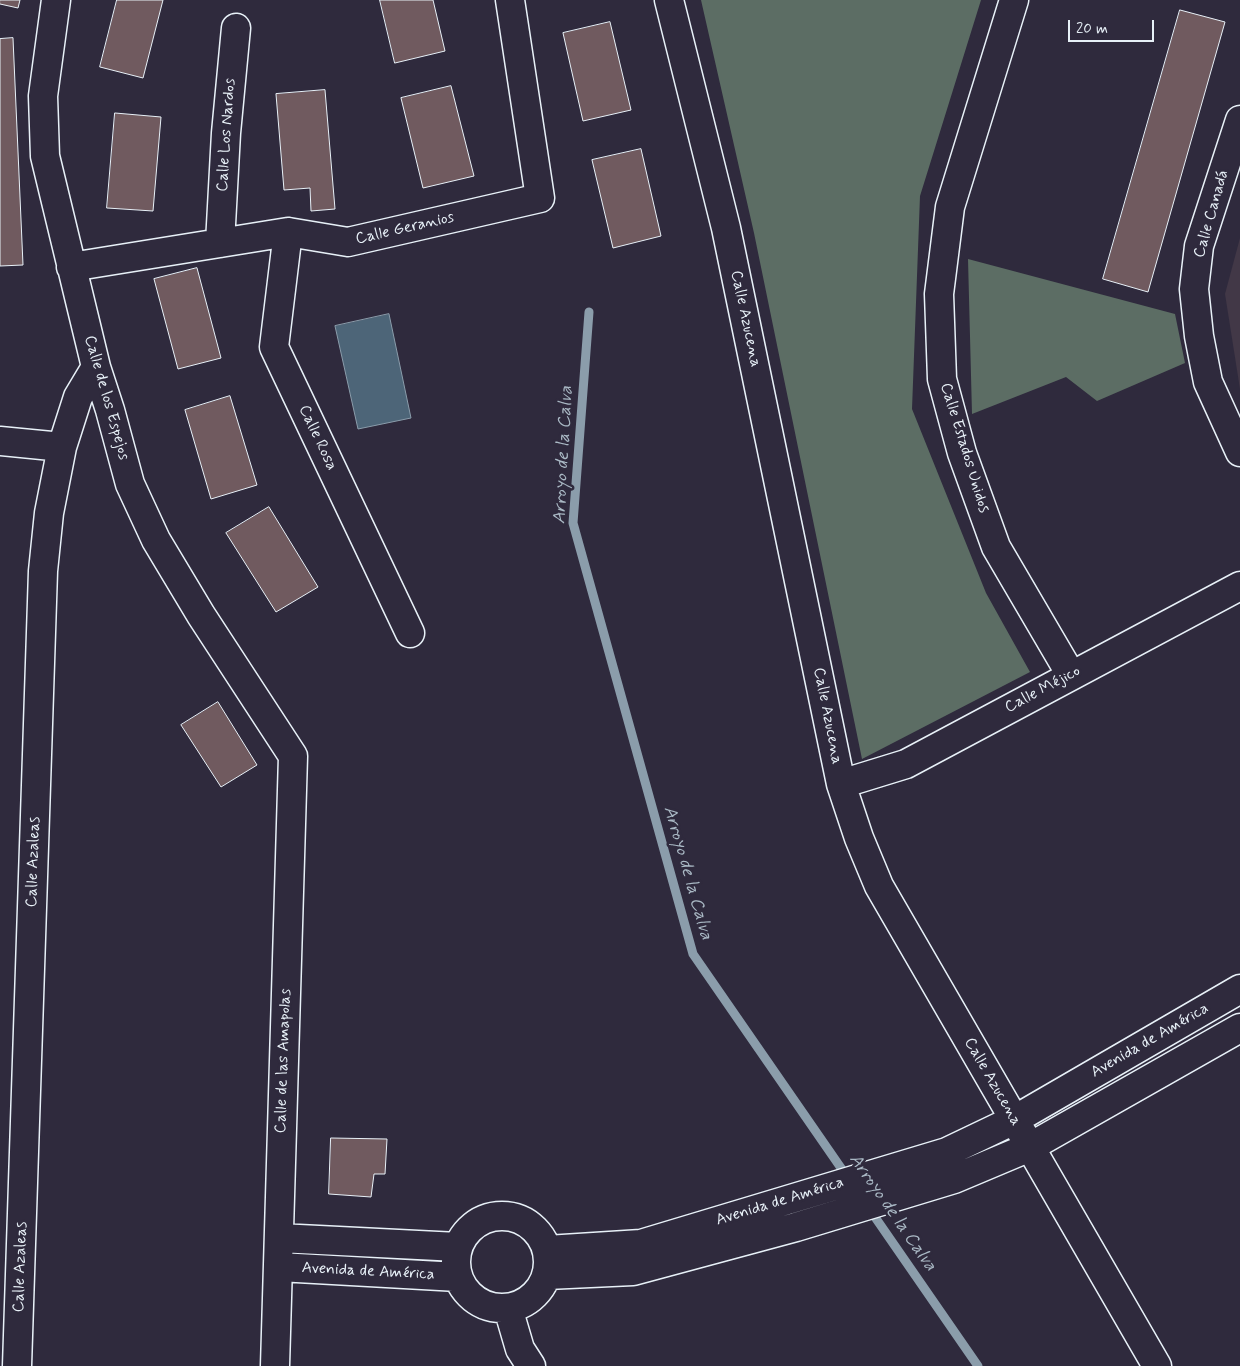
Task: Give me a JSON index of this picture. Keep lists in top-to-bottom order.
{
  "streets": {
    "street": [
      "Calle Los Nardos",
      "Calle Canadá",
      "Calle Geranios",
      "Calle Azucena",
      "Calle de los Espejos",
      "Calle Rosa",
      "Calle Estados Unidos",
      "Calle Méjico",
      "Calle Azaleas",
      "Avenida de América",
      "Calle de las Amapolas"
    ]
  },
  "crossings": [
    ["Calle Los Nardos", "Calle Geranios"],
    ["Calle Geranios", "Calle de los Espejos"],
    ["Calle Geranios", "Calle Rosa"],
    ["Calle Azucena", "Calle Méjico"],
    ["Calle Azucena", "Avenida de América"],
    ["Calle de los Espejos", "Calle Azaleas"],
    ["Calle de los Espejos", "Calle de las Amapolas"],
    ["Calle Estados Unidos", "Calle Méjico"],
    ["Avenida de América", "Calle de las Amapolas"]
  ],
  "water": ["Arroyo de la Calva"],
  "scale_bar": "20 m"
}
